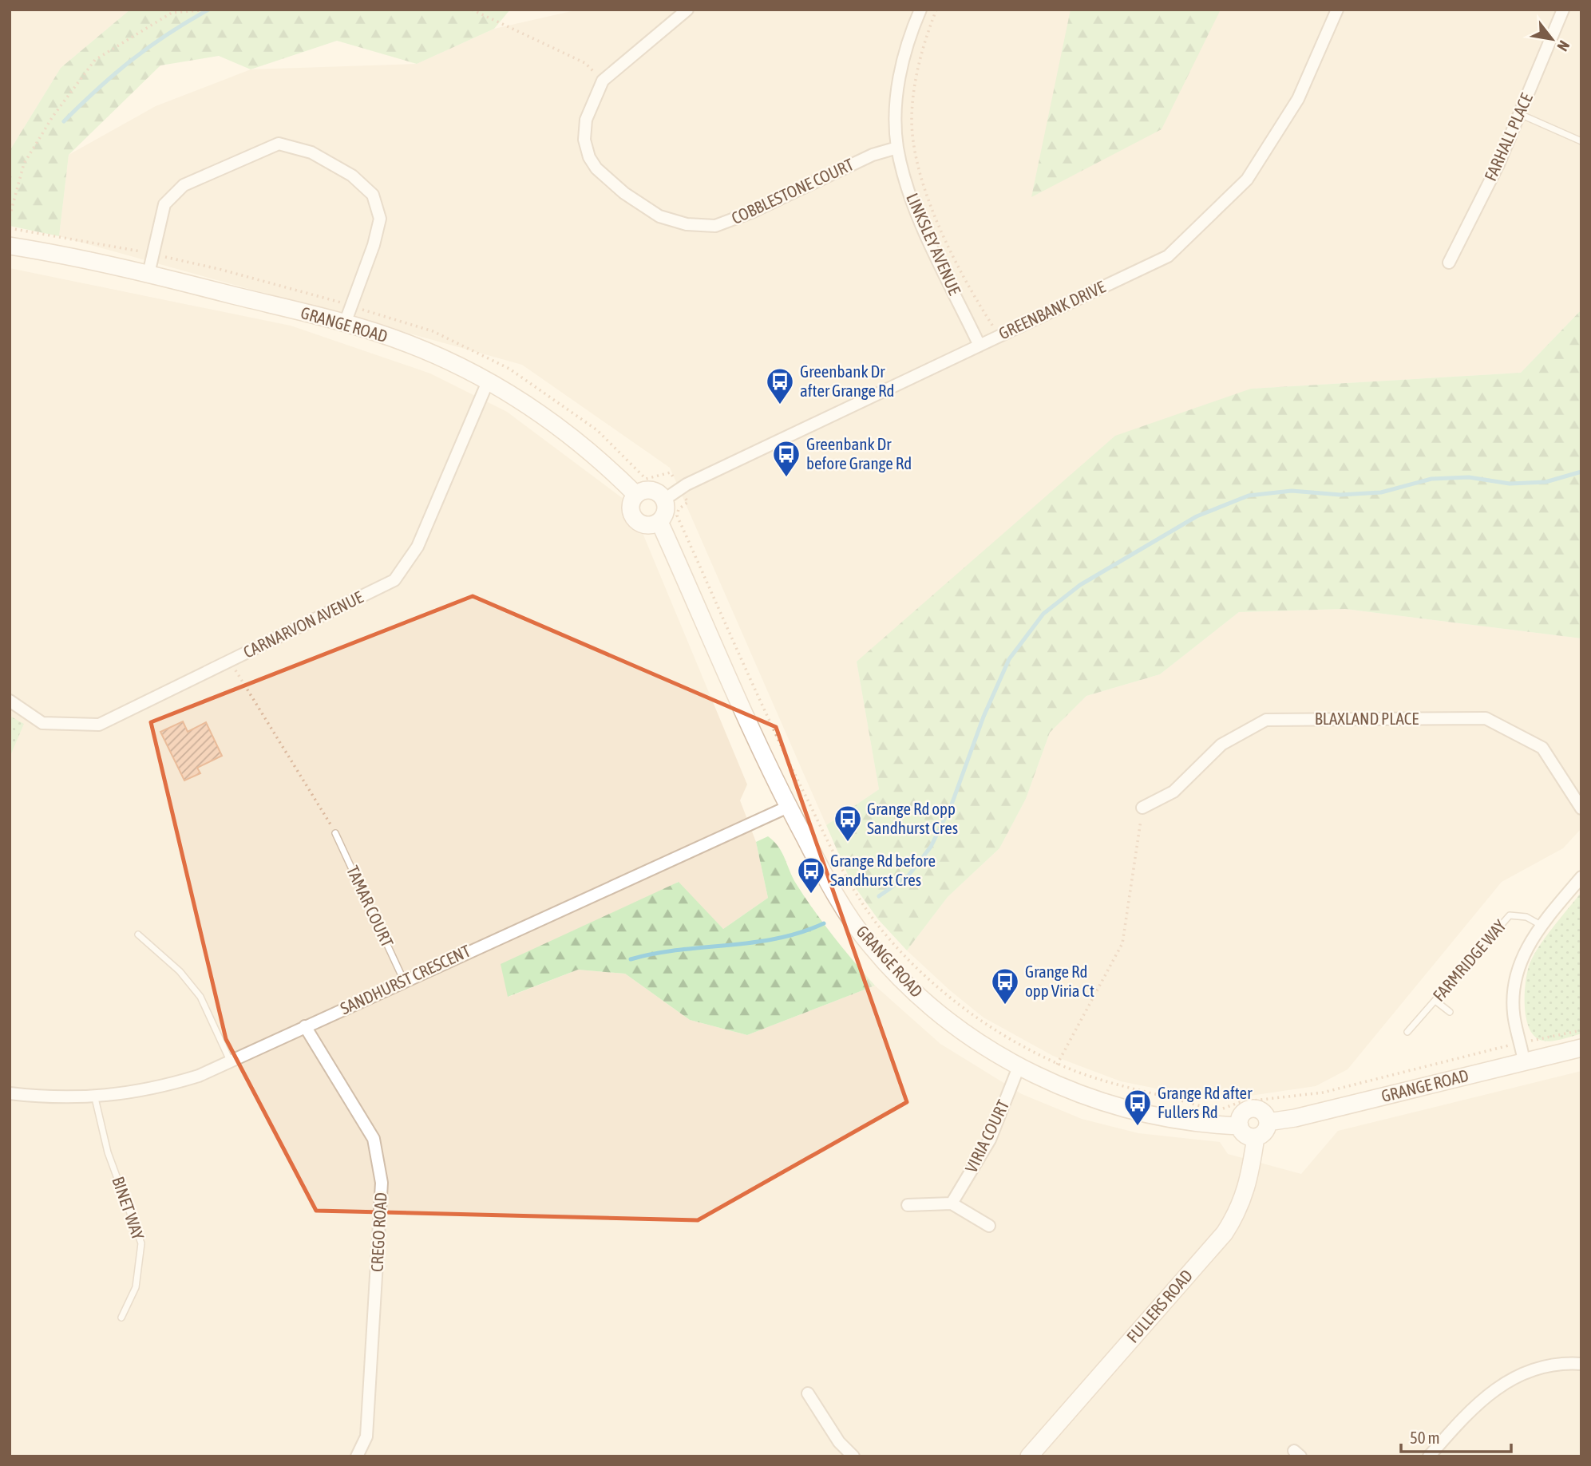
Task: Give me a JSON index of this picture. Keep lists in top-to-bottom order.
{
  "streets": {
    "street": [
      "FARHALL PLACE",
      "COBBLESTONE COURT",
      "LINKSLEY AVENUE",
      "GREENBANK DRIVE",
      "GRANGE ROAD",
      "CARNARVON AVENUE",
      "BLAXLAND PLACE",
      "SANDHURST CRESCENT",
      "VIRIA COURT",
      "CREGO ROAD",
      "FULLERS ROAD"
    ],
    "lane": ["TAMAR COURT", "FARMRIDGE WAY", "BINET WAY"]
  },
  "crossings": [
    ["COBBLESTONE COURT", "LINKSLEY AVENUE"],
    ["LINKSLEY AVENUE", "GREENBANK DRIVE"],
    ["GREENBANK DRIVE", "GRANGE ROAD"],
    ["GRANGE ROAD", "CARNARVON AVENUE"],
    ["GRANGE ROAD", "SANDHURST CRESCENT"],
    ["GRANGE ROAD", "VIRIA COURT"],
    ["GRANGE ROAD", "FULLERS ROAD"],
    ["TAMAR COURT", "SANDHURST CRESCENT"],
    ["SANDHURST CRESCENT", "BINET WAY"],
    ["SANDHURST CRESCENT", "CREGO ROAD"]
  ],
  "places": {
    "bus stop": [
      "Greenbank Dr after Grange Rd",
      "Greenbank Dr before Grange Rd",
      "Grange Rd opp Sandhurst Cres",
      "Grange Rd before Sandhurst Cres",
      "Grange Rd opp Viria Ct",
      "Grange Rd after Fullers Rd"
    ]
  },
  "scale_bar": "50 m",
  "north": "bottom right"
}
